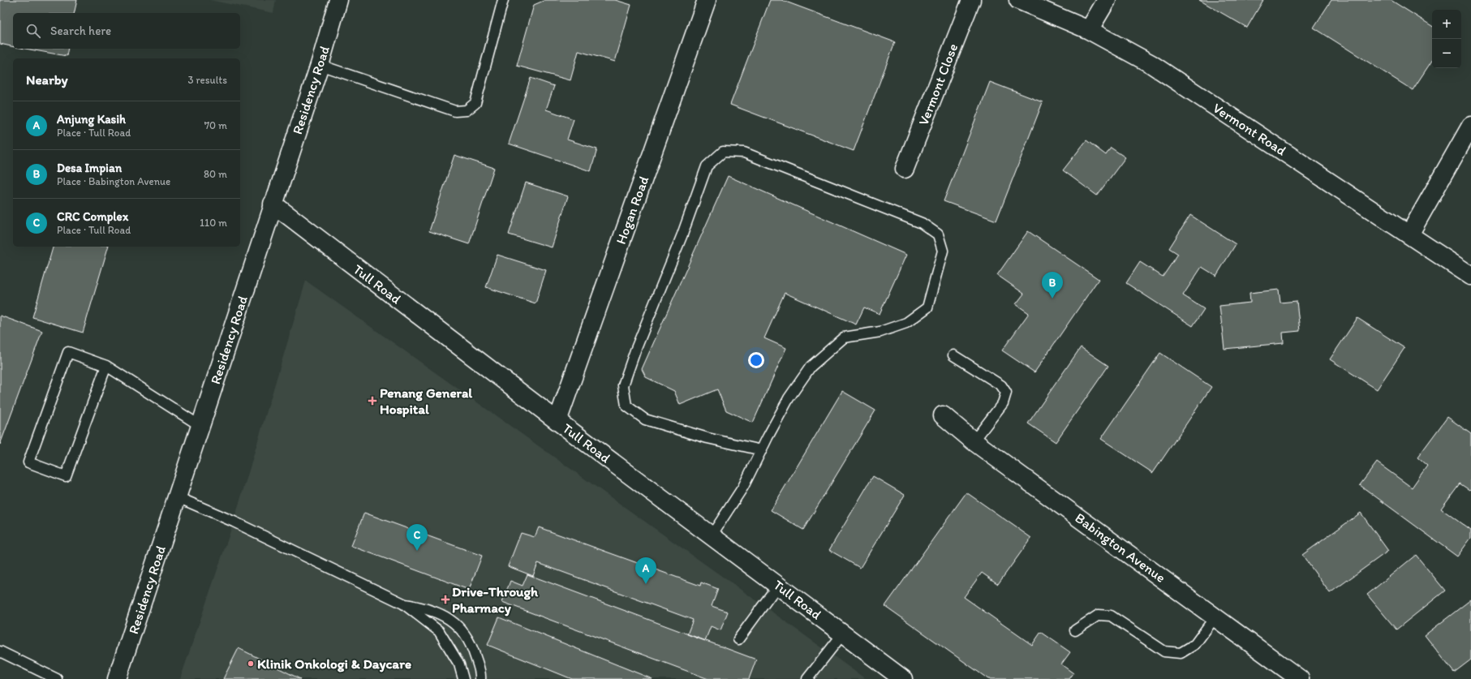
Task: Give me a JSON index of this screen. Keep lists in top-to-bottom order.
{
  "streets": {
    "street": [
      "Vermont Close",
      "Residency Road",
      "Vermont Road",
      "Hogan Road",
      "Tull Road",
      "Babington Avenue"
    ]
  },
  "crossings": [
    ["Residency Road", "Tull Road"],
    ["Hogan Road", "Tull Road"]
  ],
  "places": {
    "health": ["Penang General Hospital", "Drive-Through Pharmacy"],
    "other": ["Klinik Onkologi & Daycare"]
  },
  "page": {
    "map_buttons": ["+", "−"],
    "search": "Search here",
    "heading": ["Nearby", "3 results"],
    "list": [
      {
        "mark": "A",
        "name": "Anjung Kasih",
        "note": "Place · Tull Road",
        "value": "70 m"
      },
      {
        "mark": "B",
        "name": "Desa Impian",
        "note": "Place · Babington Avenue",
        "value": "80 m"
      },
      {
        "mark": "C",
        "name": "CRC Complex",
        "note": "Place · Tull Road",
        "value": "110 m"
      }
    ],
    "pins": ["B", "C", "A"]
  }
}
